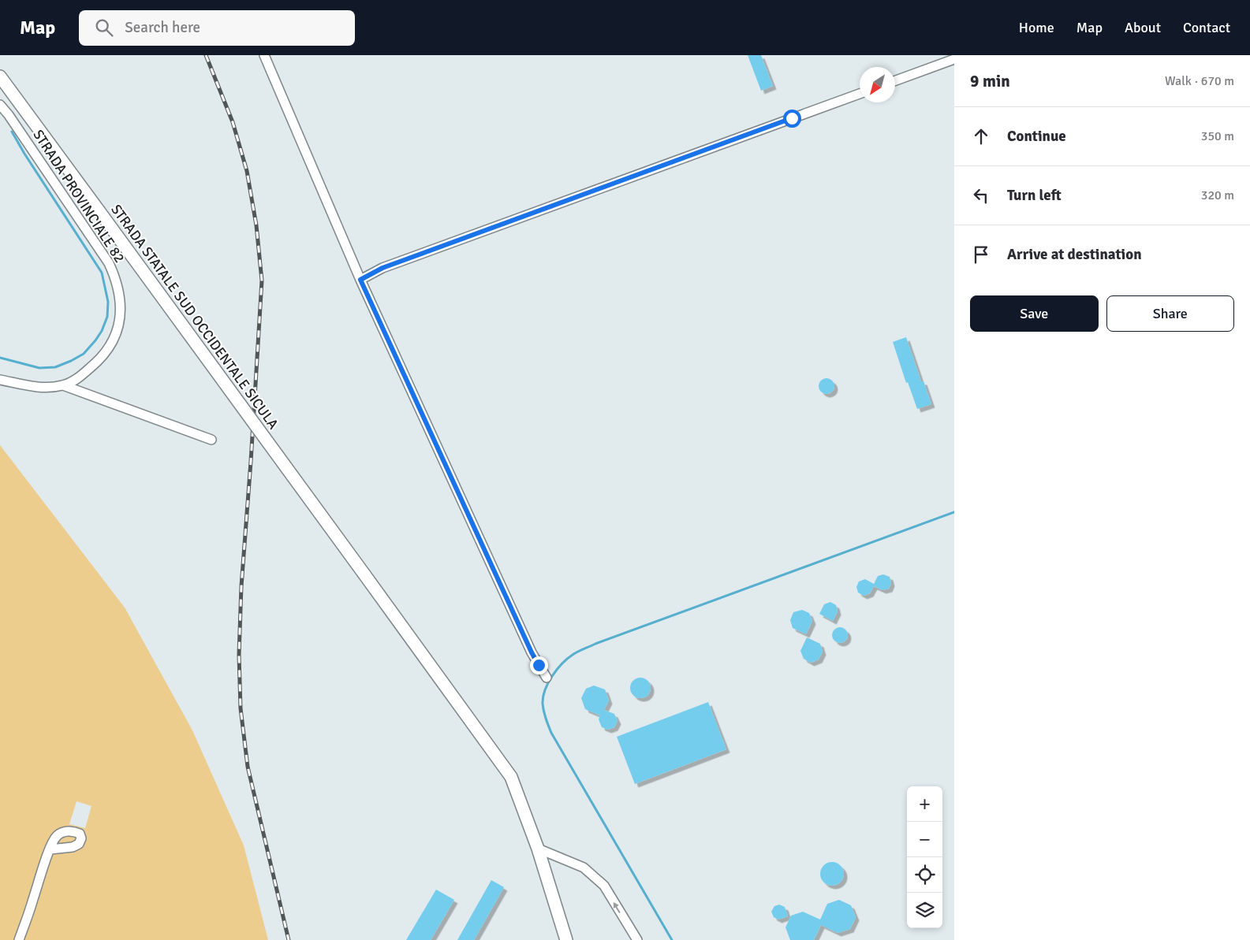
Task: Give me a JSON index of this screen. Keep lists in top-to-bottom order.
{
  "streets": {
    "main road": ["STRADA STATALE SUD OCCIDENTALE SICULA"],
    "street": ["STRADA PROVINCIALE 82"]
  },
  "north": "bottom left",
  "page": {
    "header": "Map",
    "search": "Search here",
    "nav": [
      "Home",
      "Map",
      "About",
      "Contact"
    ],
    "heading": ["9 min", "Walk · 670 m"],
    "list": [
      ["Continue", "350 m"],
      ["Turn left", "320 m"],
      "Arrive at destination"
    ],
    "buttons": ["Save", "Share"],
    "map_buttons": ["+", "−"]
  }
}
